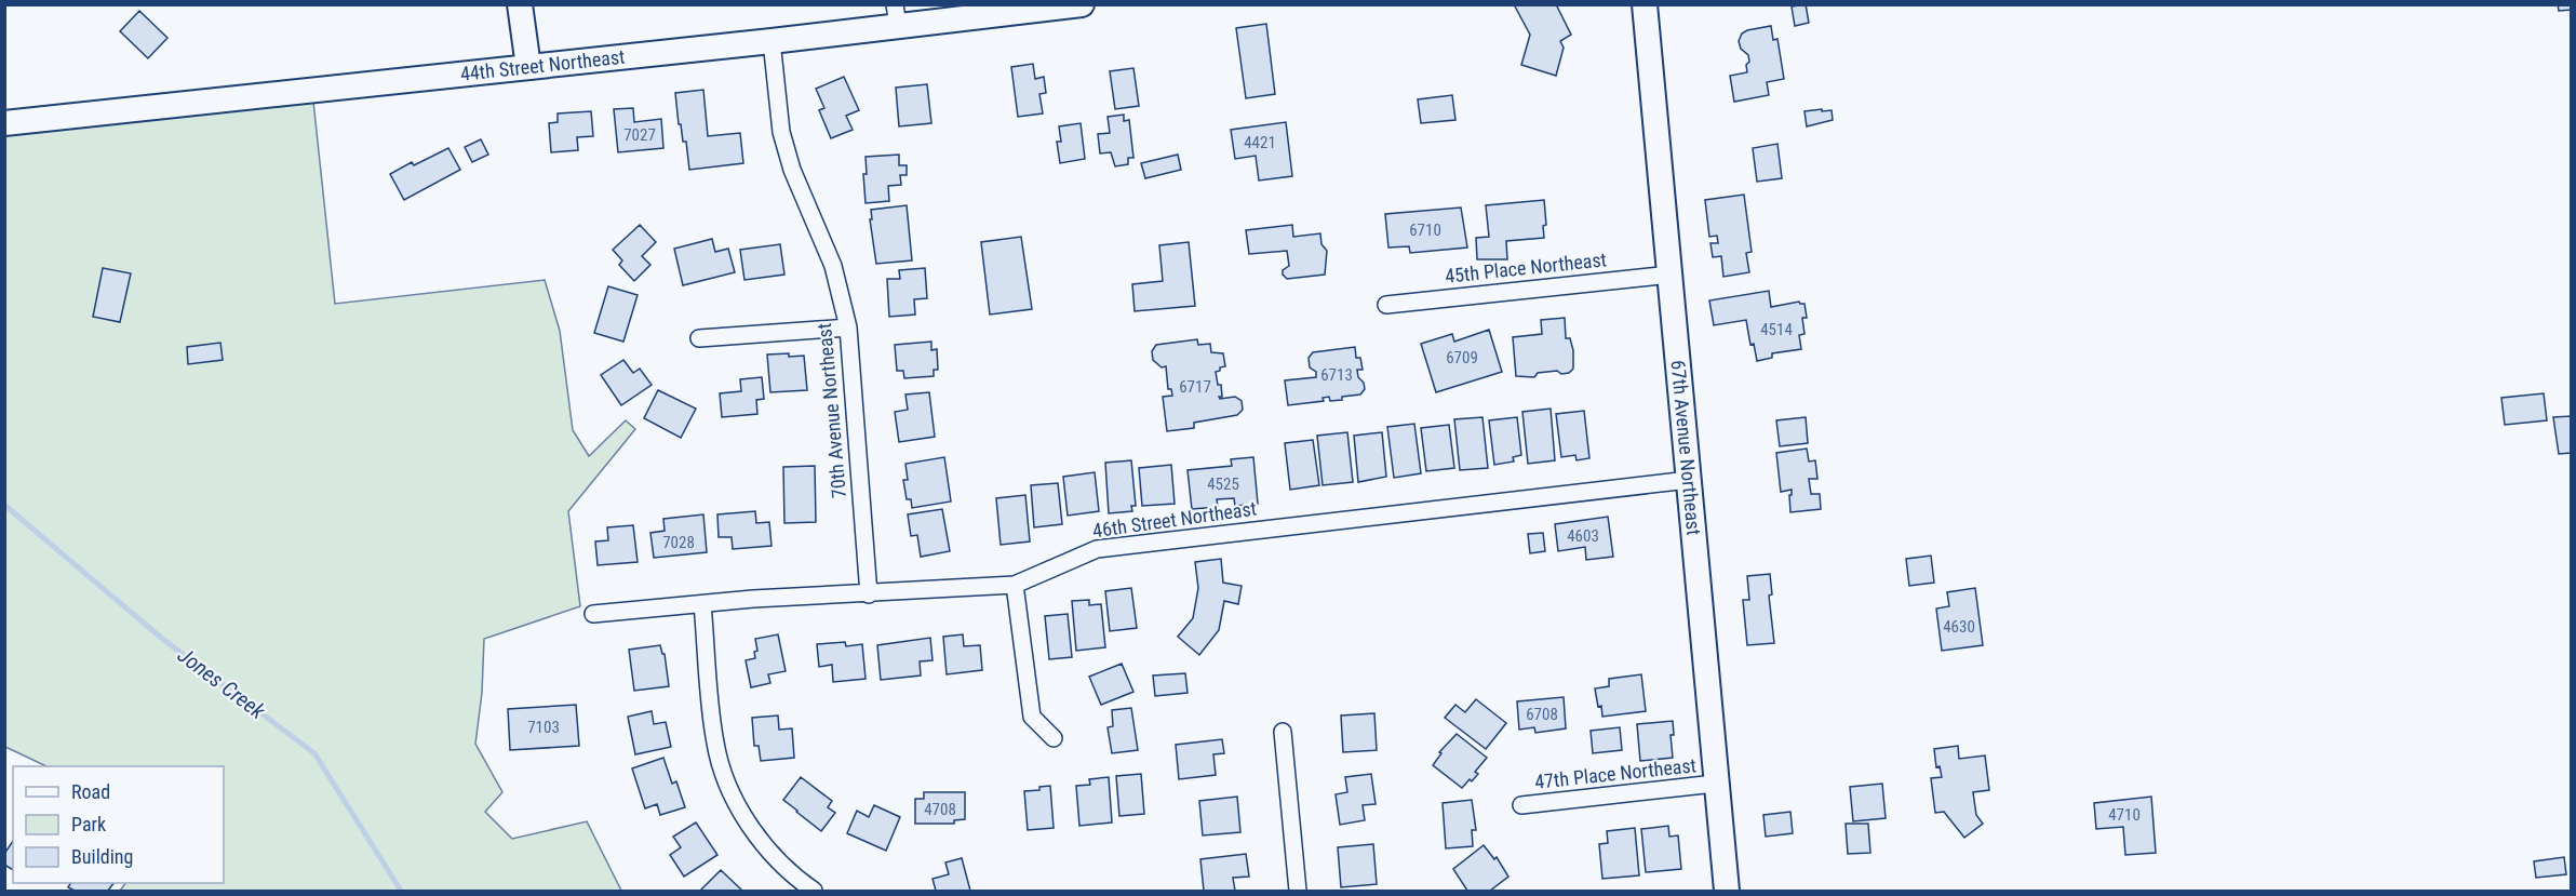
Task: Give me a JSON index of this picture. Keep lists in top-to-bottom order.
{
  "streets": {
    "street": [
      "44th Street Northeast",
      "45th Place Northeast",
      "70th Avenue Northeast",
      "67th Avenue Northeast",
      "46th Street Northeast",
      "47th Place Northeast"
    ]
  },
  "crossings": [
    ["44th Street Northeast", "70th Avenue Northeast"],
    ["45th Place Northeast", "67th Avenue Northeast"],
    ["70th Avenue Northeast", "46th Street Northeast"],
    ["67th Avenue Northeast", "46th Street Northeast"],
    ["67th Avenue Northeast", "47th Place Northeast"]
  ],
  "water": ["Jones Creek"],
  "house_numbers": [
    "7027",
    "4421",
    "6710",
    "4514",
    "6709",
    "6713",
    "6717",
    "4525",
    "4603",
    "7028",
    "4630",
    "6708",
    "7103",
    "4708",
    "4710"
  ],
  "legend": ["Road", "Park", "Building"]
}
